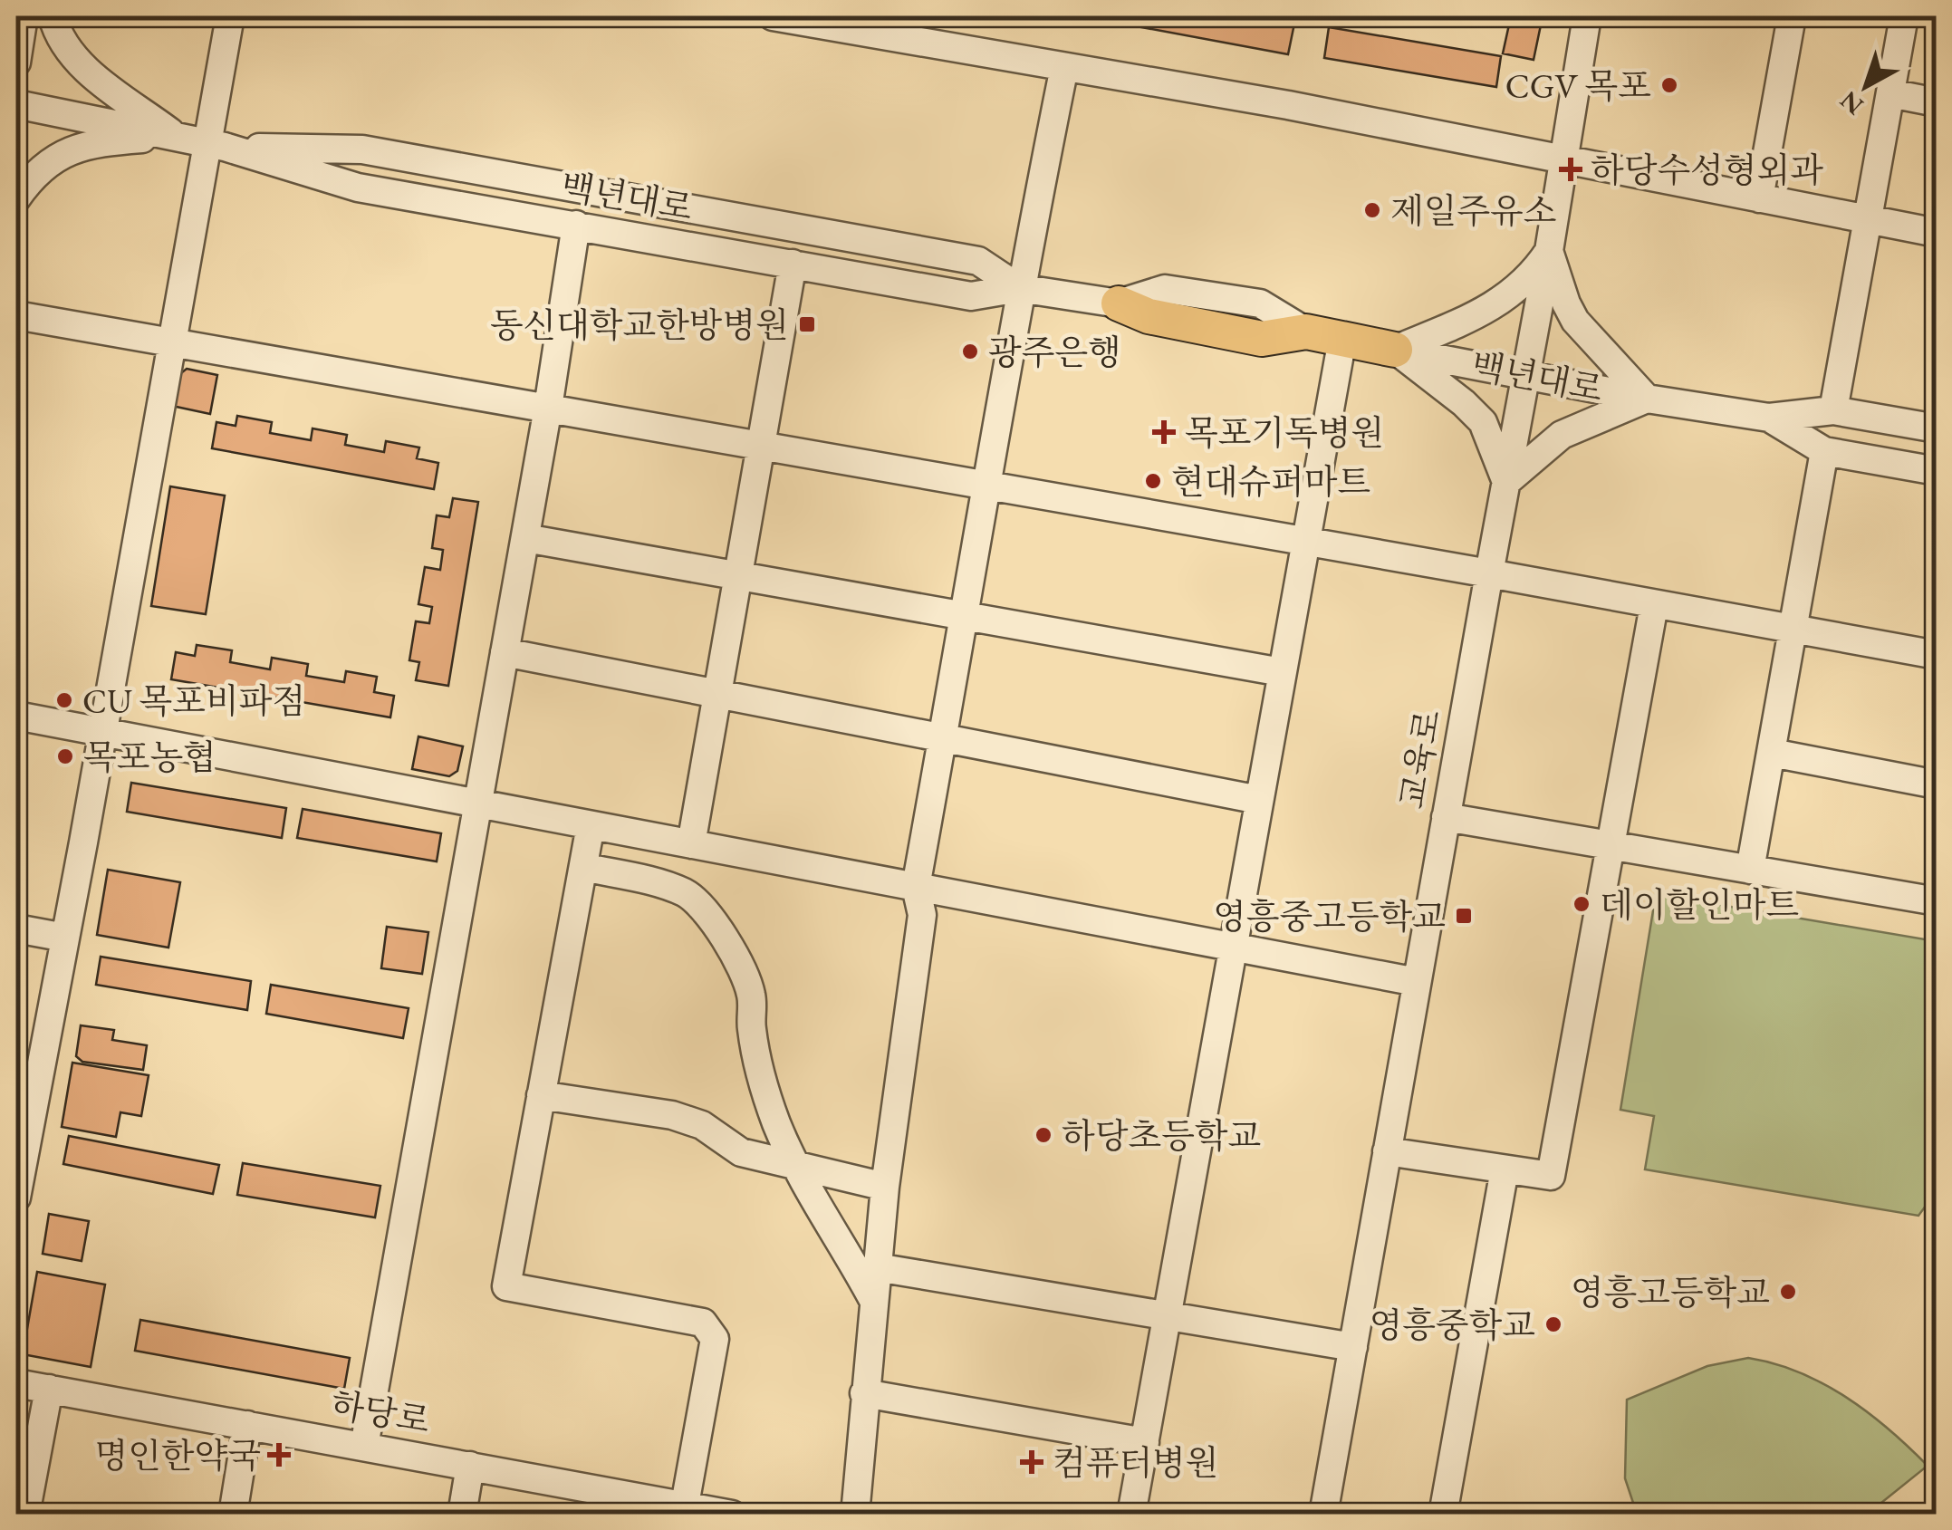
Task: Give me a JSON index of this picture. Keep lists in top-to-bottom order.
{
  "streets": {
    "main road": ["백년대로"],
    "street": ["교육로", "하당로"]
  },
  "crossings": [
    ["백년대로", "교육로"]
  ],
  "places": {
    "other": [
      "CGV 목포",
      "제일주유소",
      "광주은행",
      "현대슈퍼마트",
      "CU 목포비파점",
      "목포농협",
      "데이할인마트",
      "하당초등학교",
      "영흥고등학교",
      "영흥중학교"
    ],
    "health": [
      "하당수성형외과",
      "목포기독병원",
      "명인한약국",
      "컴퓨터병원"
    ],
    "transit": ["동신대학교한방병원", "영흥중고등학교"]
  },
  "north": "bottom left"
}
